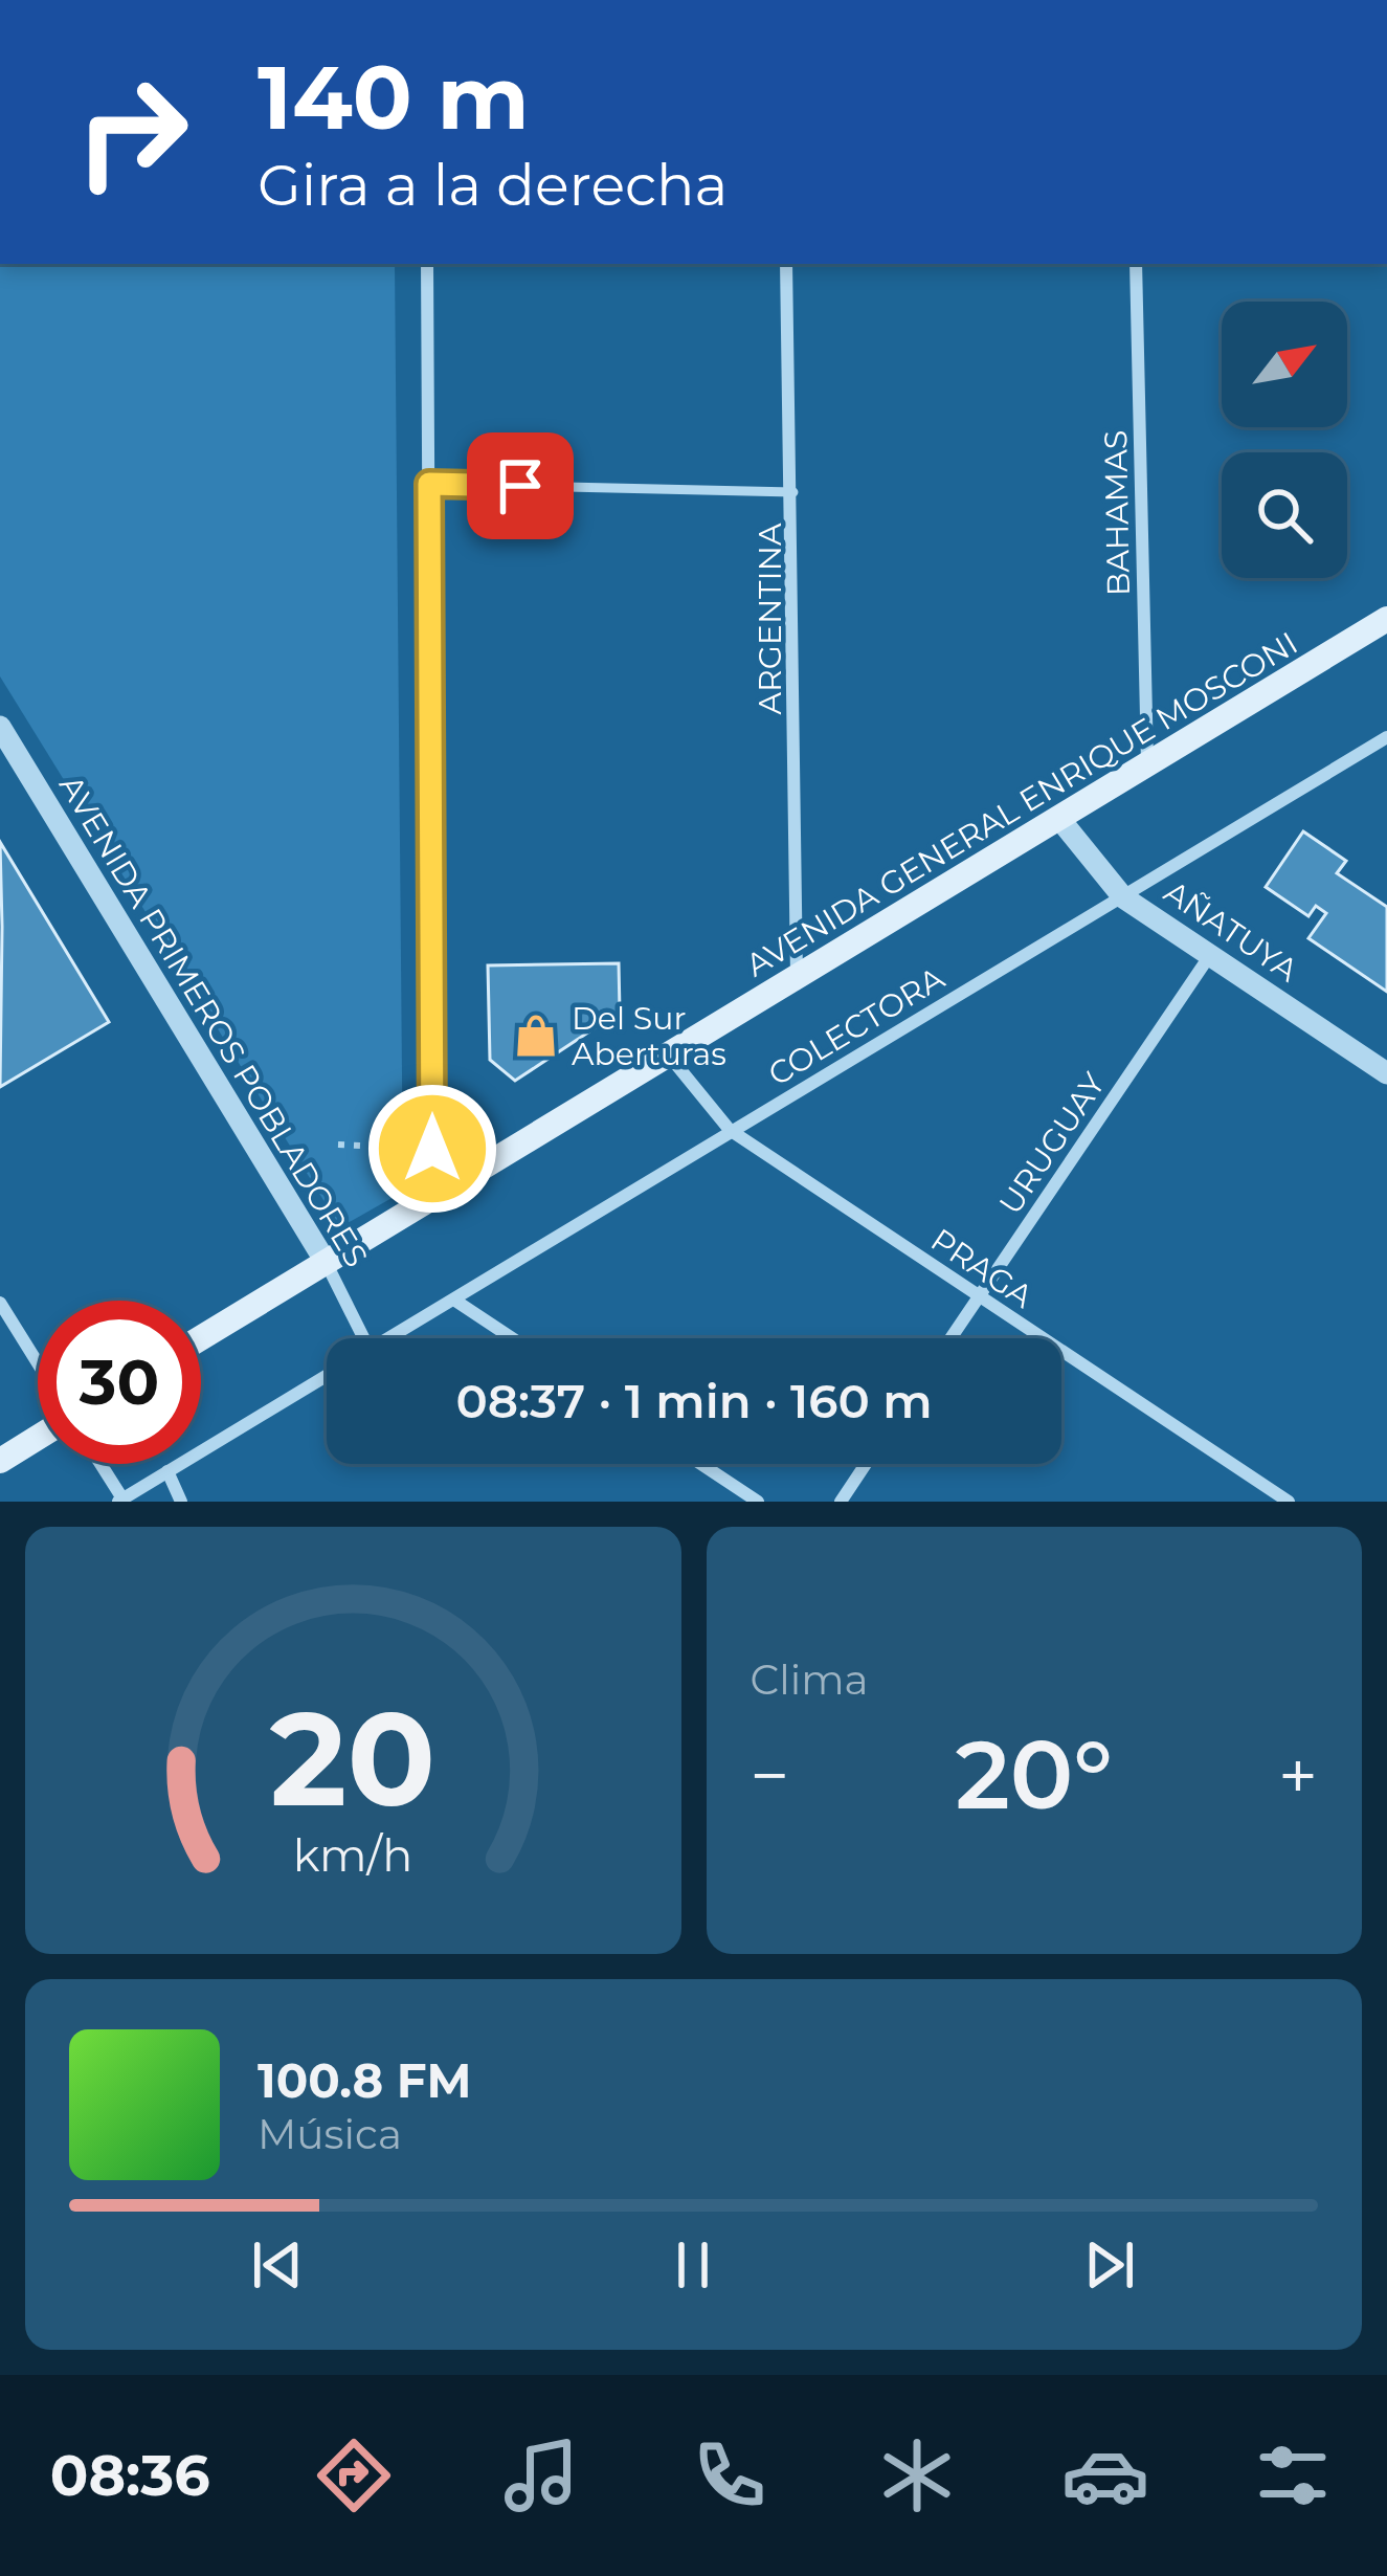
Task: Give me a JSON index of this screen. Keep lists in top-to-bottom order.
{
  "streets": {
    "main road": ["AVENIDA GENERAL ENRIQUE MOSCONI"],
    "street": [
      "BAHAMAS",
      "ARGENTINA",
      "AÑATUYA",
      "AVENIDA PRIMEROS POBLADORES",
      "COLECTORA",
      "URUGUAY",
      "PRAGA"
    ]
  },
  "crossings": [
    ["BAHAMAS", "AVENIDA GENERAL ENRIQUE MOSCONI"],
    ["ARGENTINA", "AVENIDA GENERAL ENRIQUE MOSCONI"],
    ["AVENIDA GENERAL ENRIQUE MOSCONI", "AÑATUYA"],
    ["AVENIDA GENERAL ENRIQUE MOSCONI", "AVENIDA PRIMEROS POBLADORES"],
    ["AVENIDA GENERAL ENRIQUE MOSCONI", "PRAGA"],
    ["AÑATUYA", "COLECTORA"],
    ["AÑATUYA", "URUGUAY"],
    ["COLECTORA", "PRAGA"],
    ["URUGUAY", "PRAGA"]
  ],
  "places": {
    "shop": ["Del Sur Aberturas"]
  },
  "north": "top right",
  "page": {
    "turn": ["140 m", "Gira a la derecha"],
    "limit": "30",
    "trip": "08:37 · 1 min · 160 m",
    "tile": "Clima",
    "heat": ["−", "20°", "+"],
    "song": ["100.8 FM", "Música"],
    "tabs": "08:36",
    "gauge": ["20", "km/h"]
  }
}
